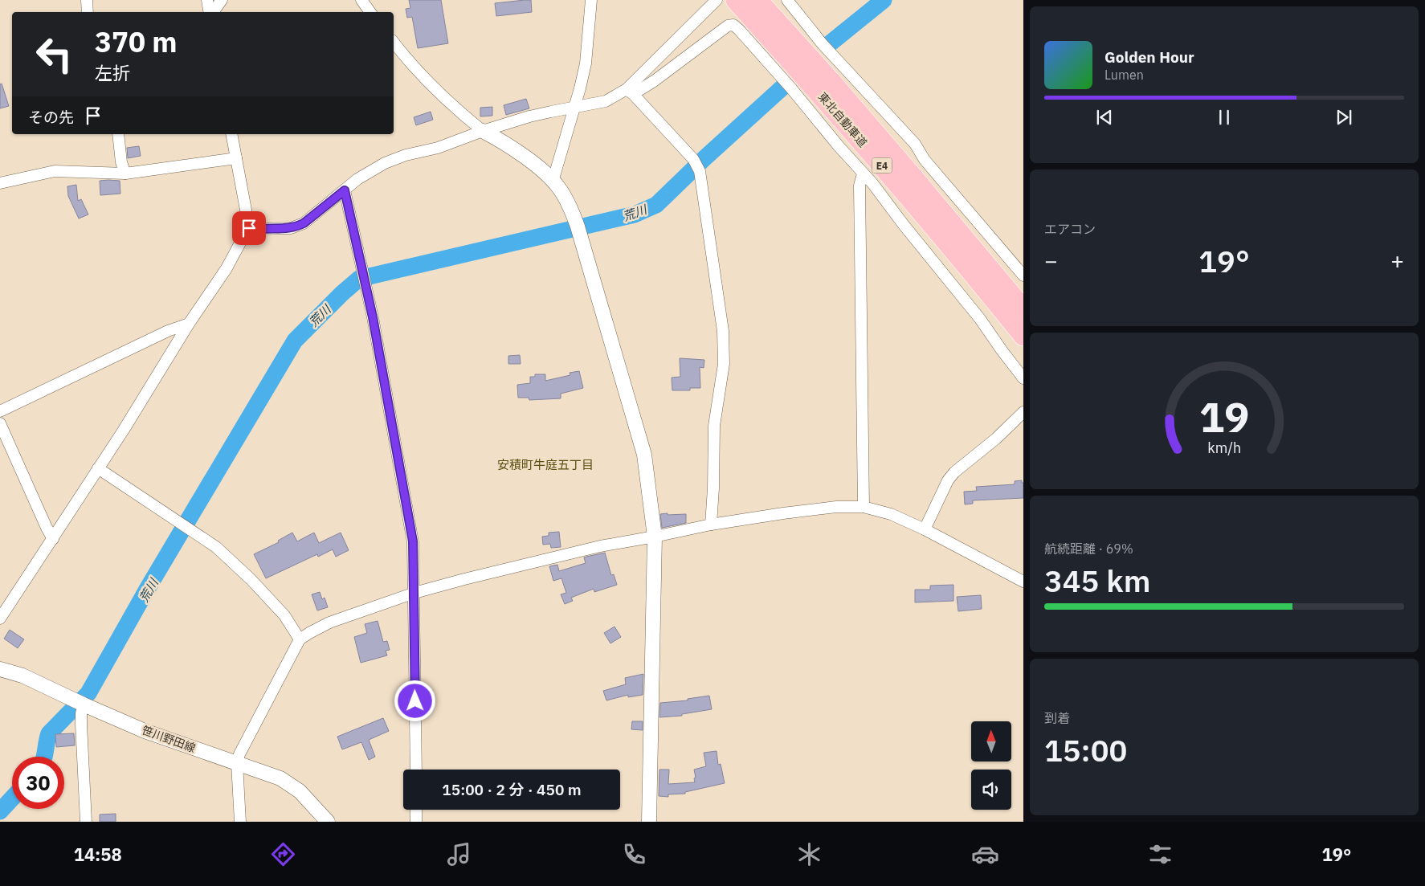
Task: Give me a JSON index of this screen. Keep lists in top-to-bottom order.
{
  "streets": {
    "highway": ["東北自動車道", "E4"],
    "street": ["笹川野田線"]
  },
  "districts": ["安積町牛庭五丁目"],
  "water": ["荒川"],
  "north": "top",
  "page": {
    "turn": ["370 m", "左折"],
    "song": ["Golden Hour", "Lumen"],
    "then": "その先",
    "tile": [
      "エアコン",
      ["航続距離 · 69%", "345 km"],
      ["到着", "15:00"]
    ],
    "heat": ["−", "19°", "+"],
    "limit": "30",
    "trip": "15:00 · 2 分 · 450 m",
    "tabs": ["14:58", "19°"],
    "gauge": ["19", "km/h"]
  }
}
